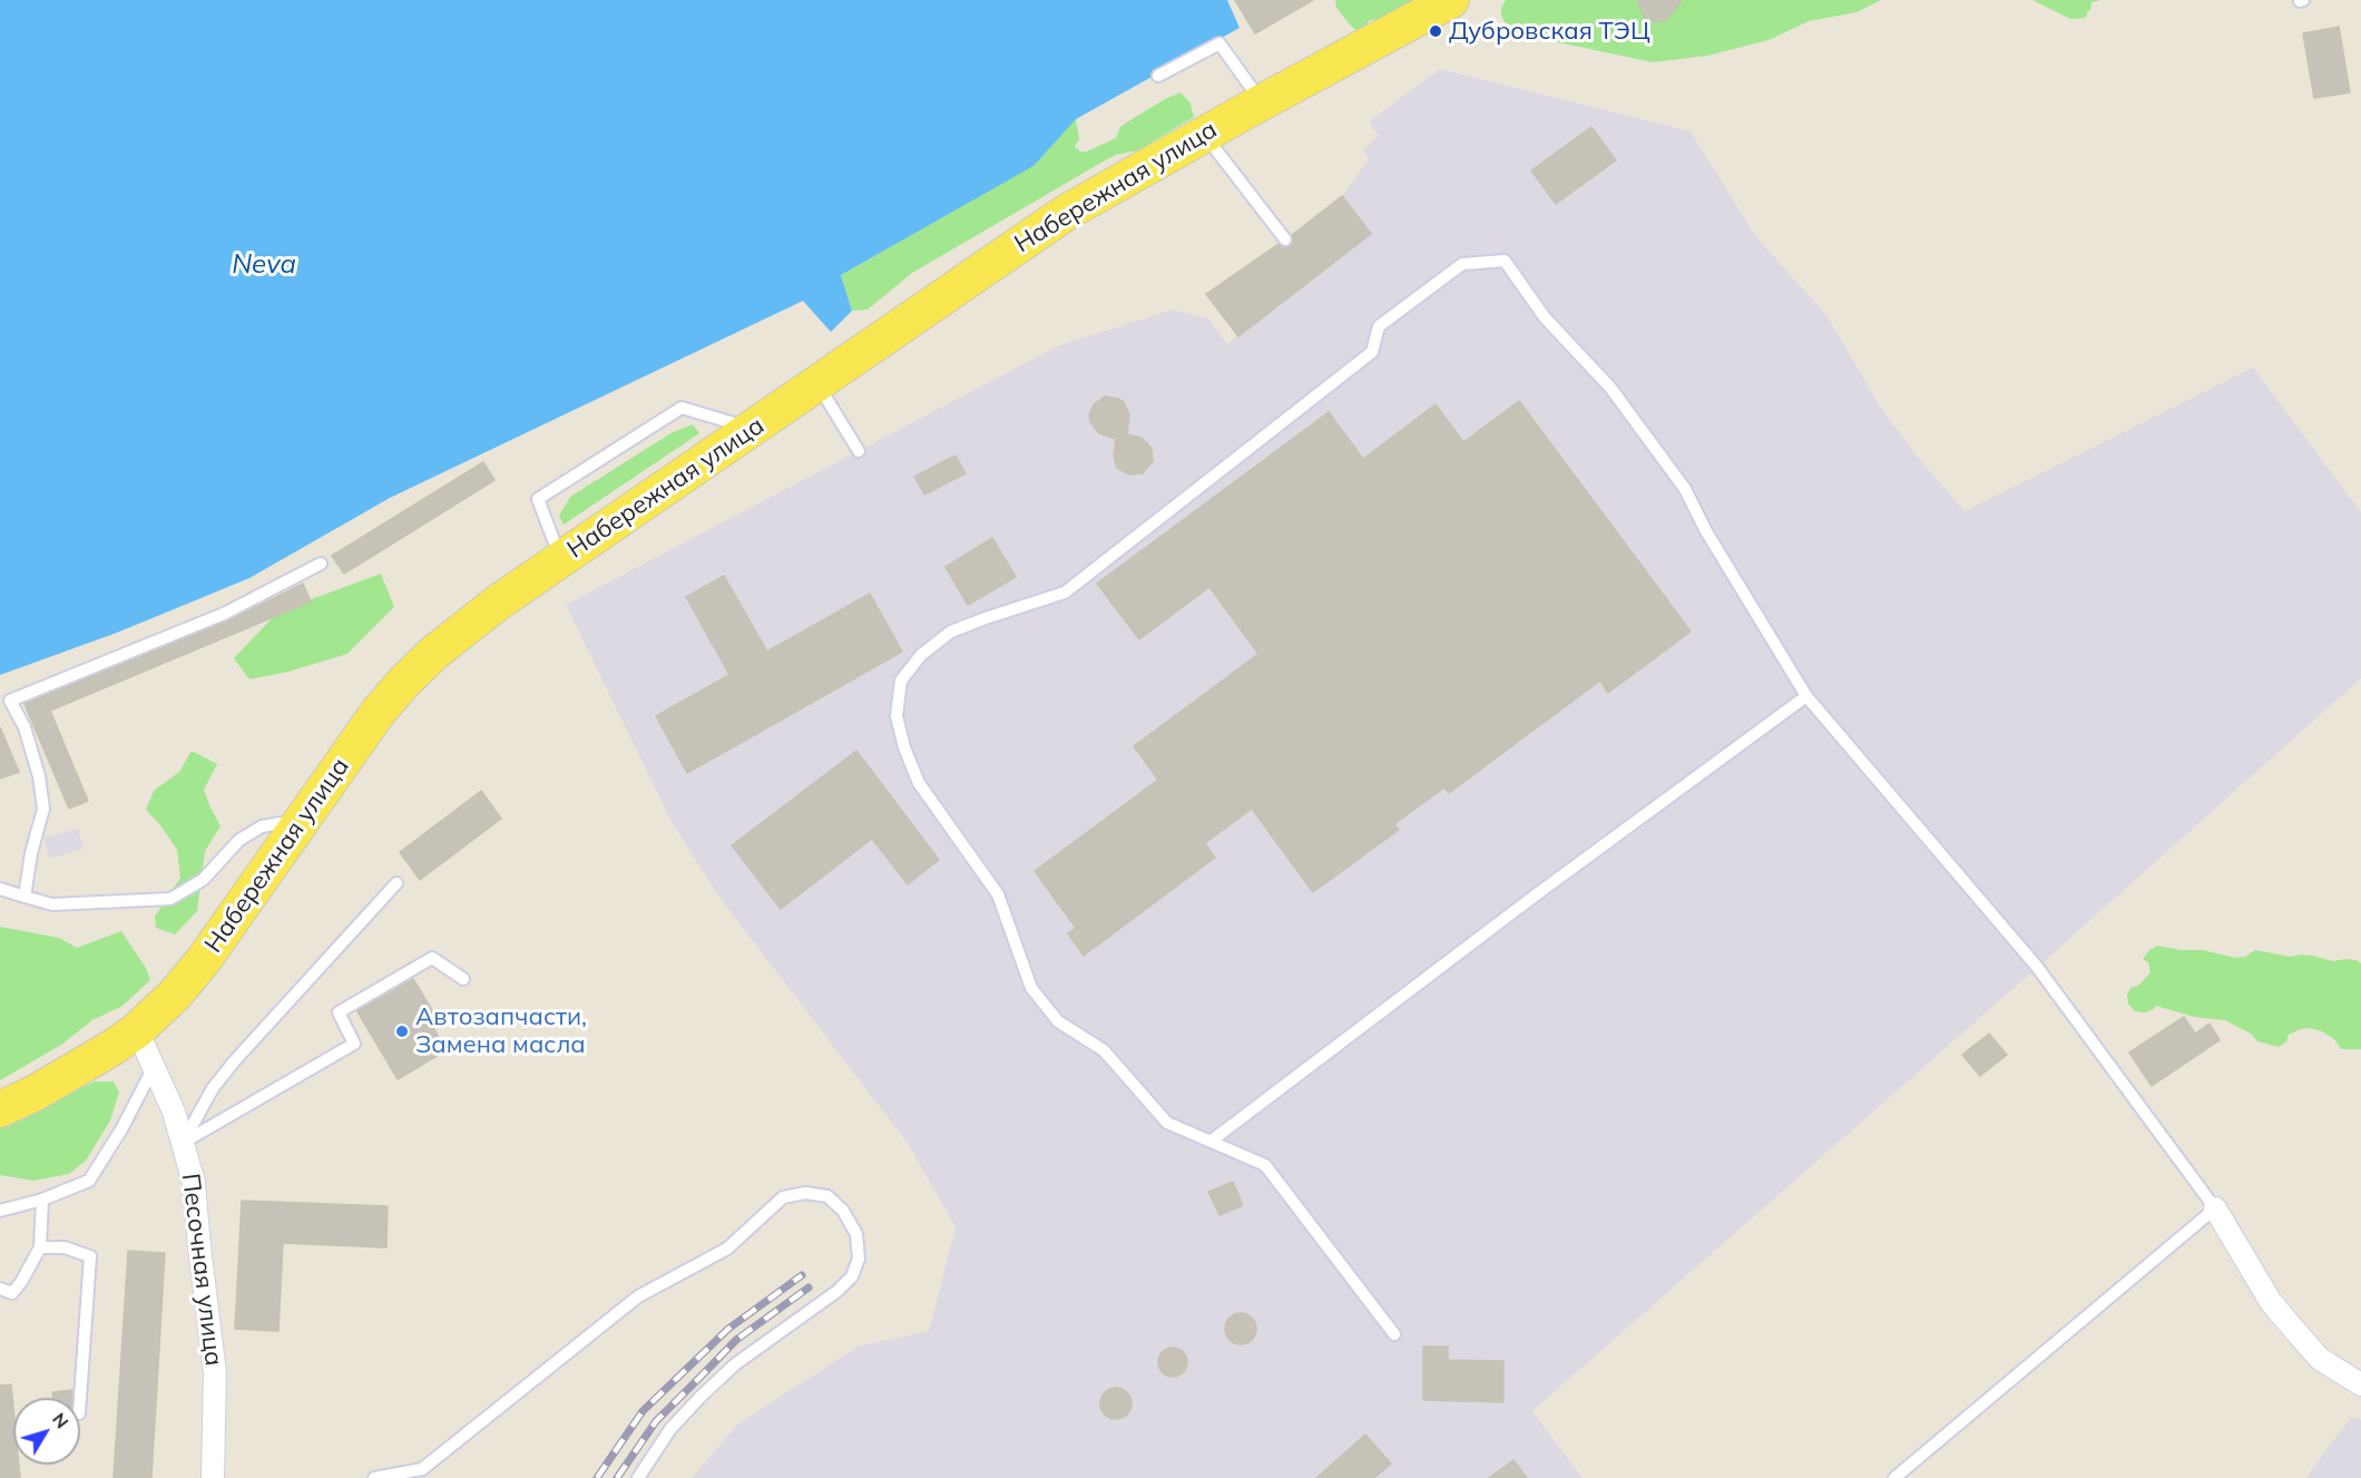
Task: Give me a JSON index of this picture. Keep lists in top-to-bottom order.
{
  "streets": {
    "main road": ["Набережная улица"],
    "street": ["Песочная улица"]
  },
  "crossings": [
    ["Набережная улица", "Песочная улица"]
  ],
  "water": ["Neva"],
  "places": ["Дубровская ТЭЦ", "Автозапчасти, Замена масла"],
  "north": "top right"
}
